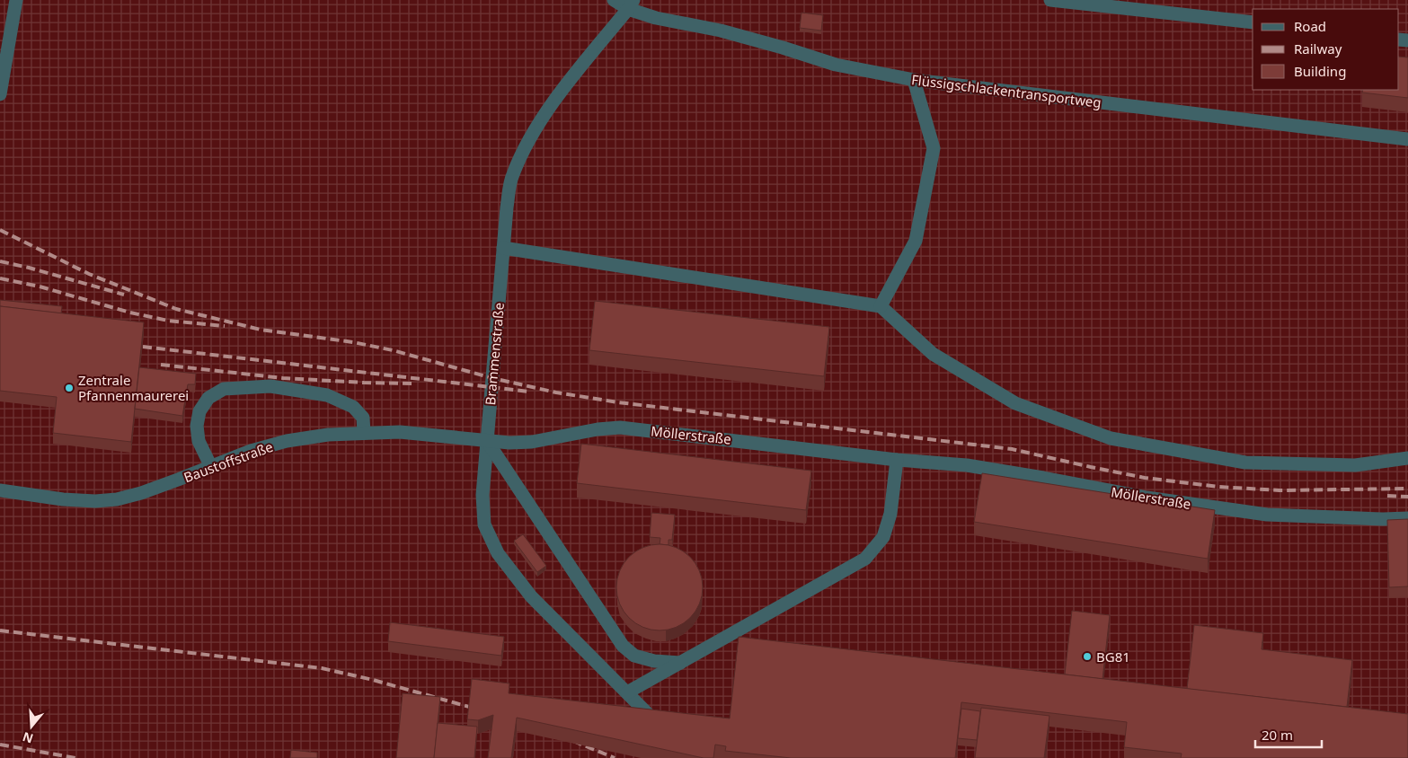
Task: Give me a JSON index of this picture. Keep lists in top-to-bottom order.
{
  "streets": {
    "street": [
      "Flüssigschlackentransportweg",
      "Brammenstraße",
      "Möllerstraße",
      "Baustoffstraße"
    ]
  },
  "crossings": [
    ["Flüssigschlackentransportweg", "Brammenstraße"],
    ["Brammenstraße", "Möllerstraße"],
    ["Brammenstraße", "Baustoffstraße"],
    ["Möllerstraße", "Baustoffstraße"]
  ],
  "places": ["Zentrale Pfannenmaurerei", "BG81"],
  "legend": ["Road", "Railway", "Building"],
  "scale_bar": "20 m",
  "north": "bottom"
}
